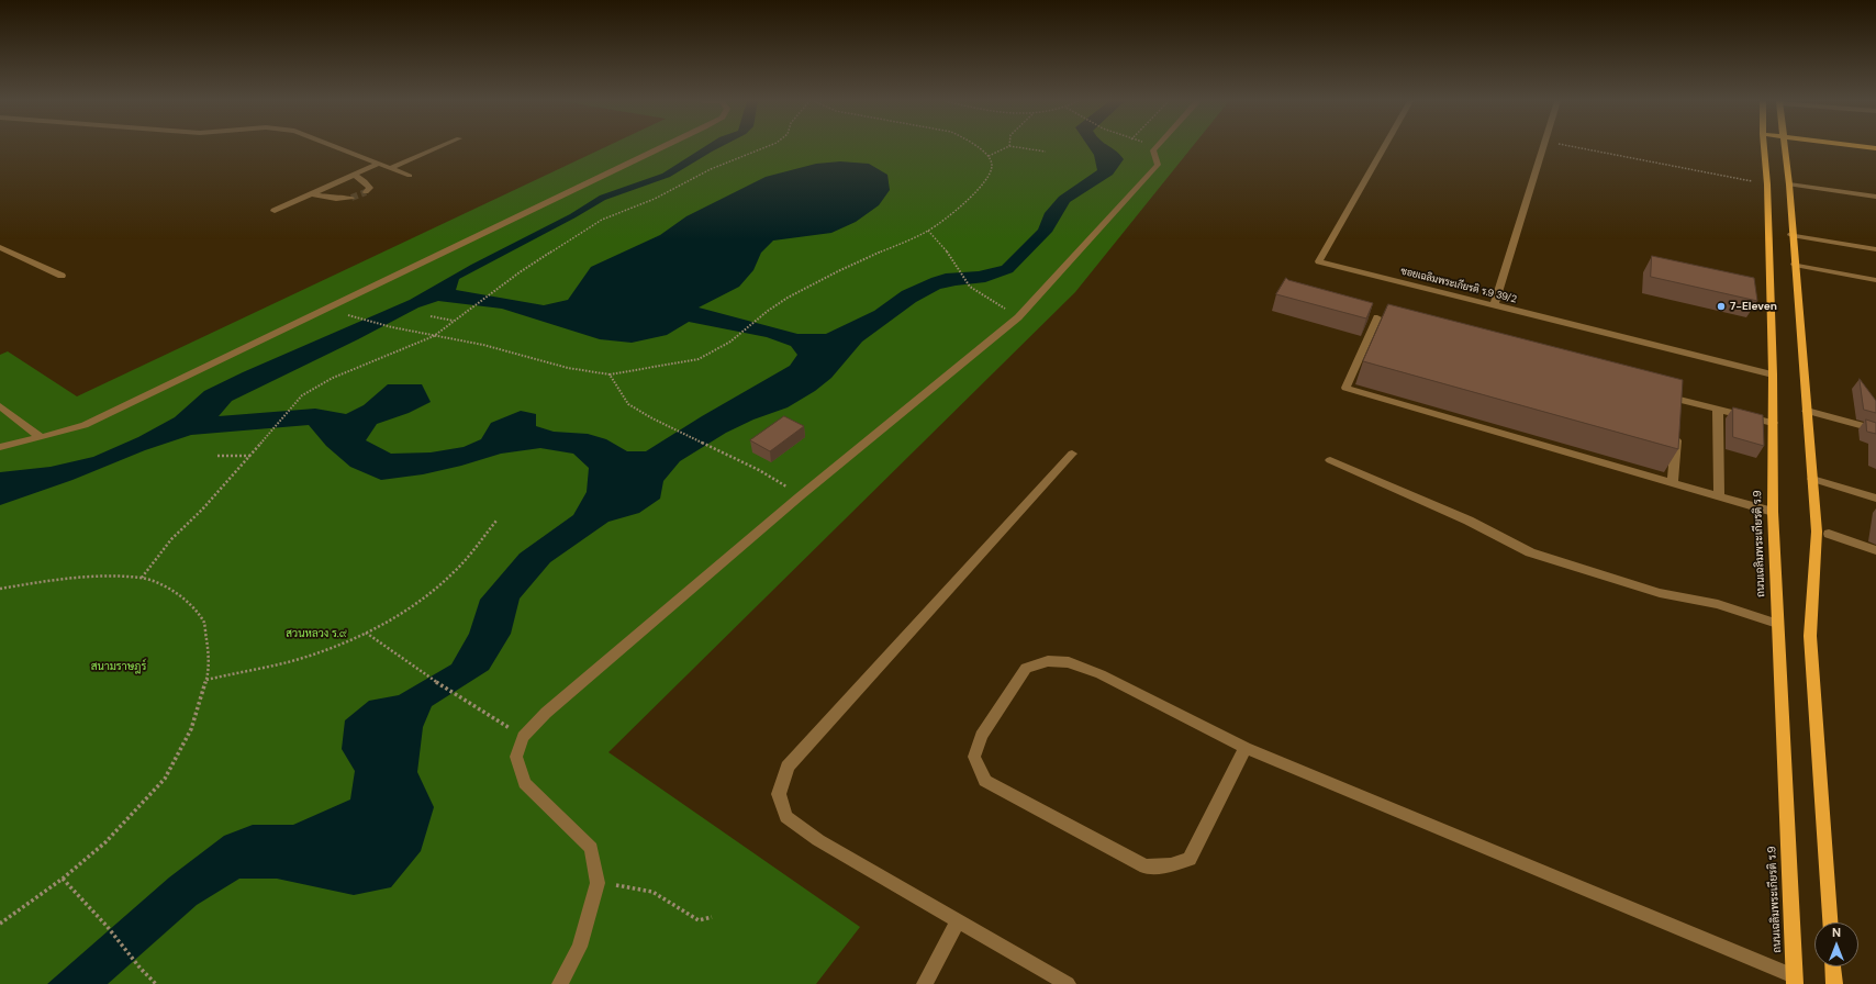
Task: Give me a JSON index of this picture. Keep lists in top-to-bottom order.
{
  "streets": {
    "main road": ["ถนนเฉลิมพระเกียรติ ร.9"],
    "street": ["ซอยเฉลิมพระเกียรติ ร.9 39/2"]
  },
  "crossings": [
    ["ซอยเฉลิมพระเกียรติ ร.9 39/2", "ถนนเฉลิมพระเกียรติ ร.9"]
  ],
  "parks": ["สวนหลวง ร.๙", "สนามราษฎร์"],
  "places": ["7-Eleven"],
  "north": "top"
}
